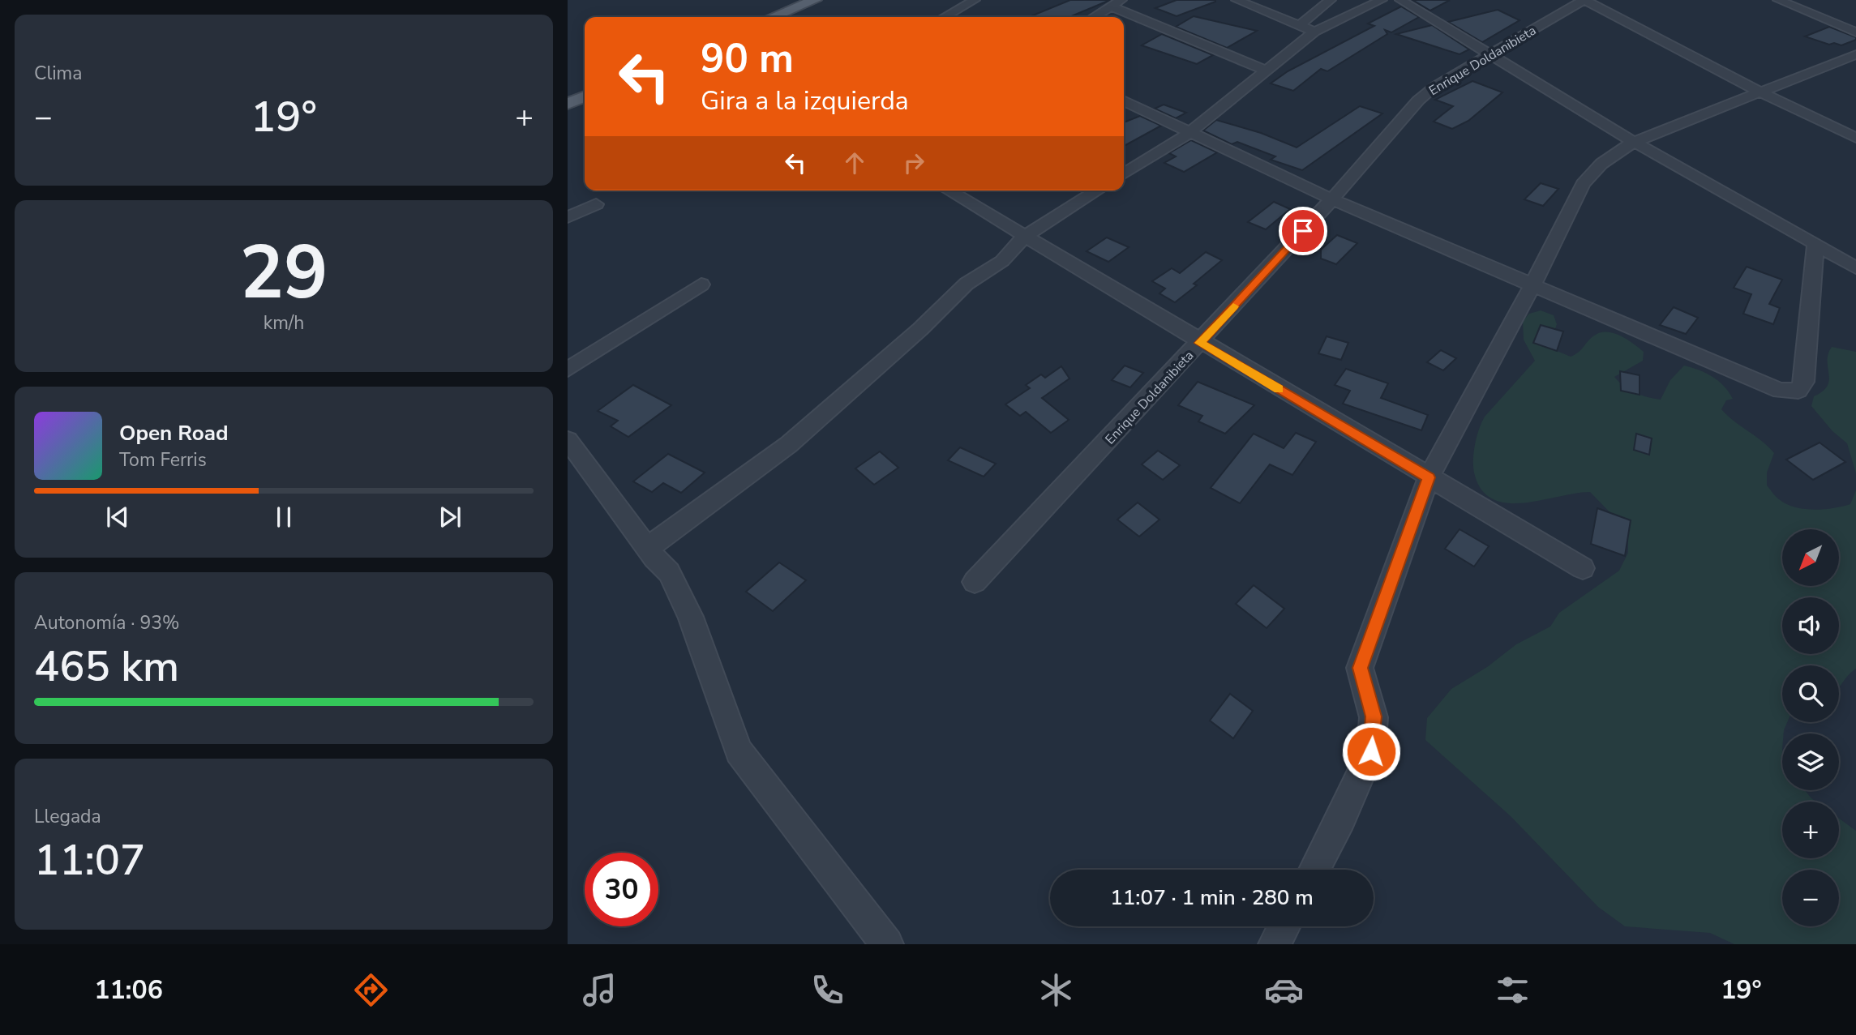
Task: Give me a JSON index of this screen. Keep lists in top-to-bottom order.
{
  "streets": {
    "street": ["Enrique Doldanibieta"]
  },
  "north": "bottom left",
  "page": {
    "tile": [
      "Clima",
      ["29", "km/h"],
      ["Autonomía · 93%", "465 km"],
      ["Llegada", "11:07"]
    ],
    "turn": ["90 m", "Gira a la izquierda"],
    "heat": ["−", "19°", "+"],
    "song": ["Open Road", "Tom Ferris"],
    "map_buttons": ["+", "−"],
    "limit": "30",
    "trip": "11:07 · 1 min · 280 m",
    "tabs": ["11:06", "19°"]
  }
}
